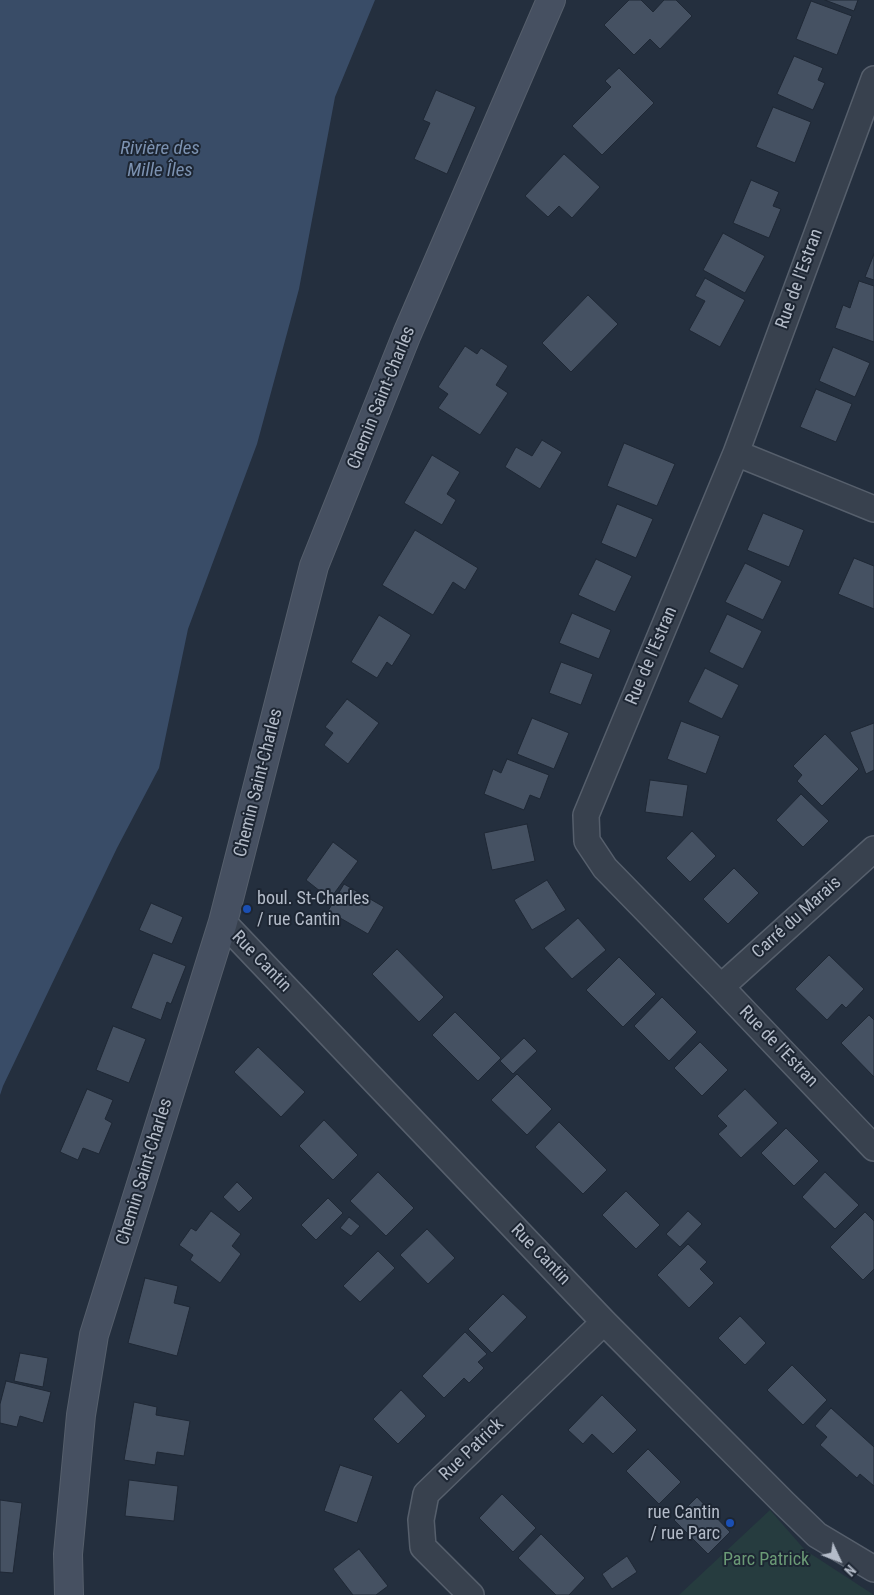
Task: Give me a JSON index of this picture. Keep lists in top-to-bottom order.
{
  "streets": {
    "main road": ["Chemin Saint-Charles"],
    "street": [
      "Rue de l'Estran",
      "Carré du Marais",
      "Rue Cantin",
      "Rue Patrick"
    ]
  },
  "crossings": [
    ["Rue de l'Estran", "Carré du Marais"],
    ["Chemin Saint-Charles", "Rue Cantin"],
    ["Rue Cantin", "Rue Patrick"]
  ],
  "water": ["Rivière des Mille Îles"],
  "parks": ["Parc Patrick"],
  "places": ["boul. St-Charles / rue Cantin", "rue Cantin / rue Parc"],
  "north": "bottom right"
}
